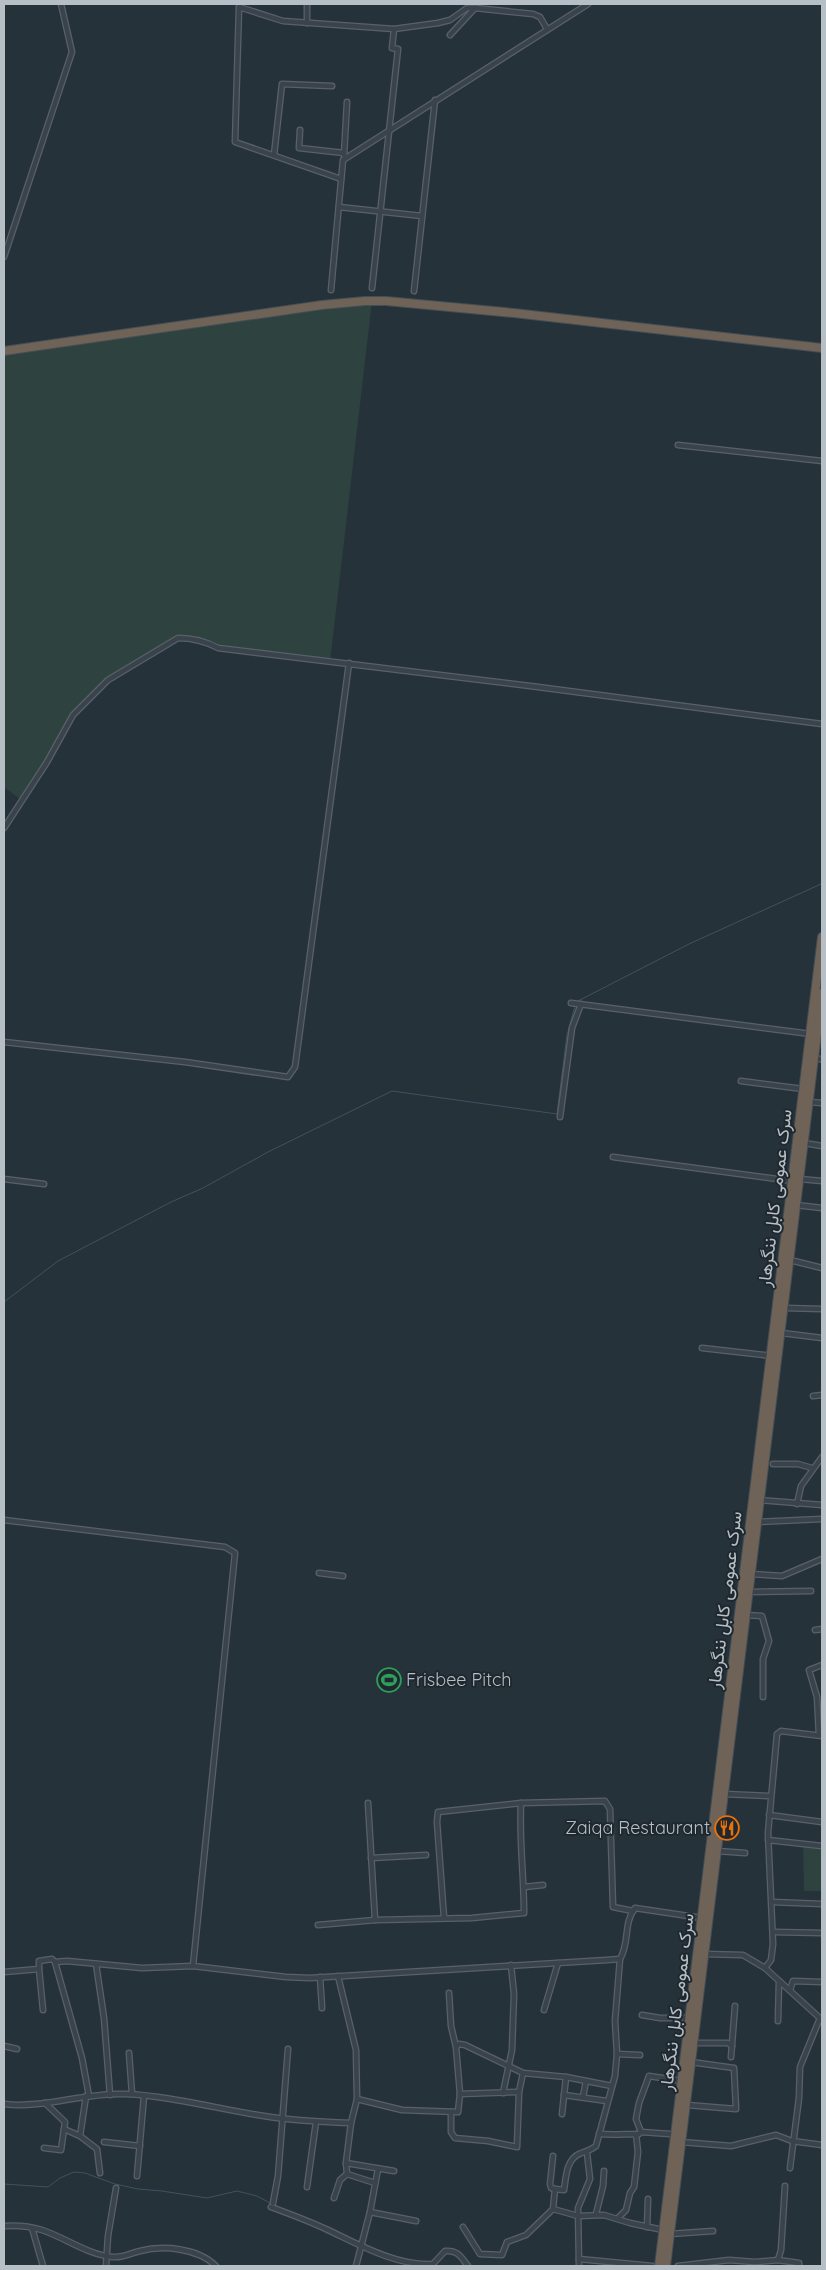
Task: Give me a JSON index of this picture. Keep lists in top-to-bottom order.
{
  "streets": {
    "highway": ["سرک عمومی کابل ننگرهار"]
  },
  "places": {
    "sports": ["Frisbee Pitch"],
    "restaurant": ["Zaiqa Restaurant"]
  }
}
